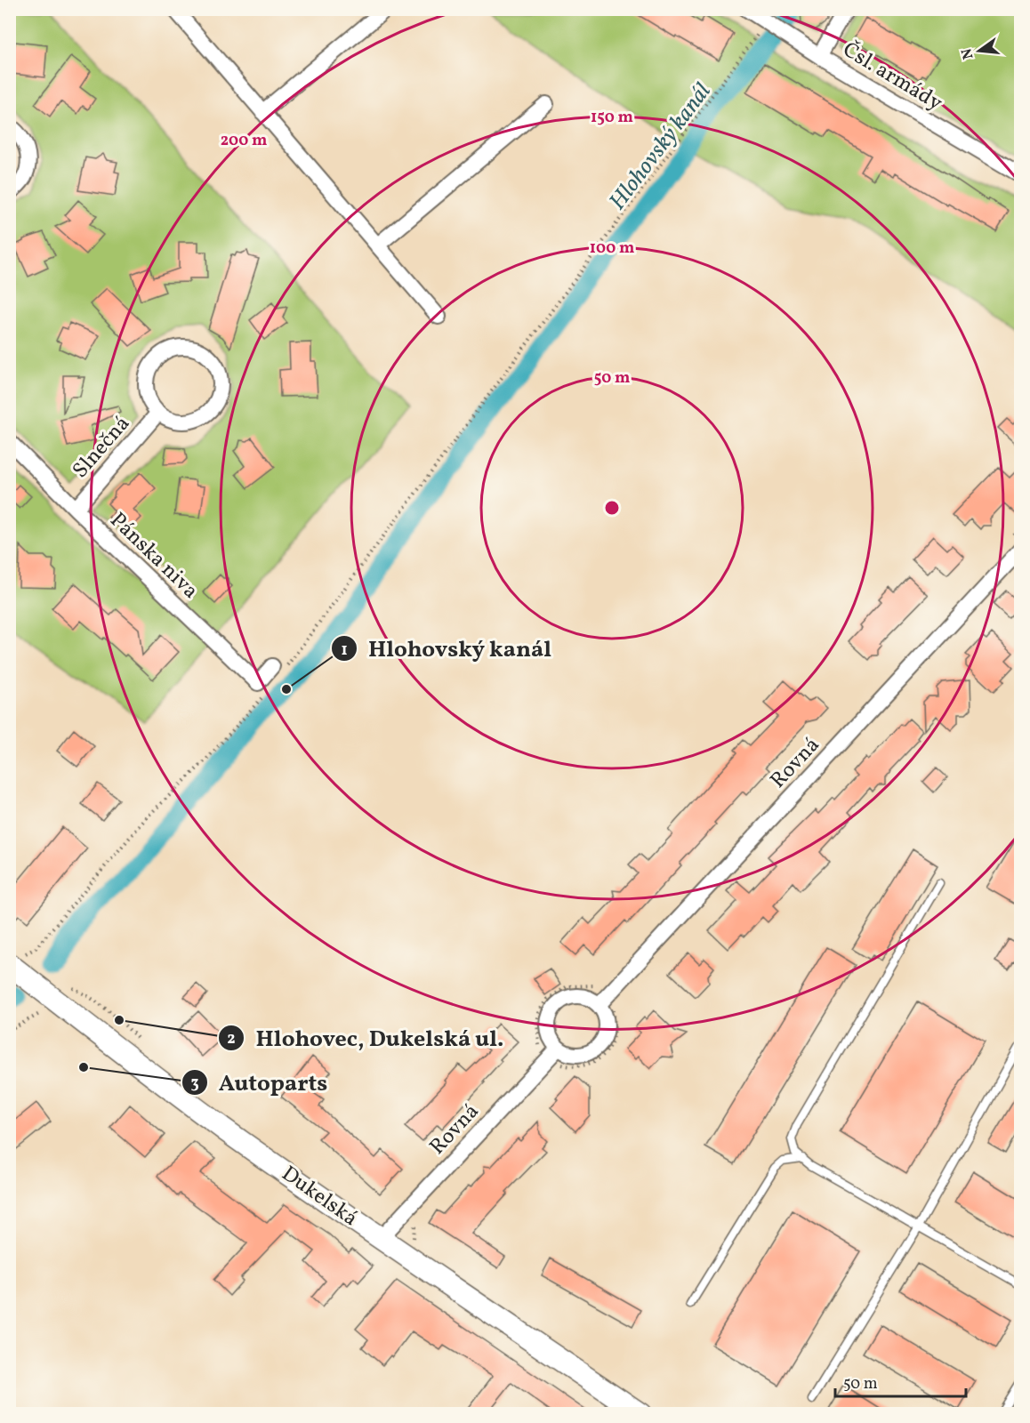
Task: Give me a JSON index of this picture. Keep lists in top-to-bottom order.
{
  "streets": {
    "main road": ["Dukelská"],
    "street": [
      "Čsl. armády",
      "Slnečná",
      "Pánska niva",
      "Rovná"
    ]
  },
  "crossings": [
    ["Slnečná", "Pánska niva"],
    ["Rovná", "Dukelská"]
  ],
  "water": ["Hlohovský kanál"],
  "places": ["Hlohovský kanál", "Hlohovec, Dukelská ul.", "Autoparts"],
  "scale_bar": "50 m",
  "north": "left",
  "rings": [
    "150 m",
    "200 m",
    "100 m",
    "50 m"
  ]
}
